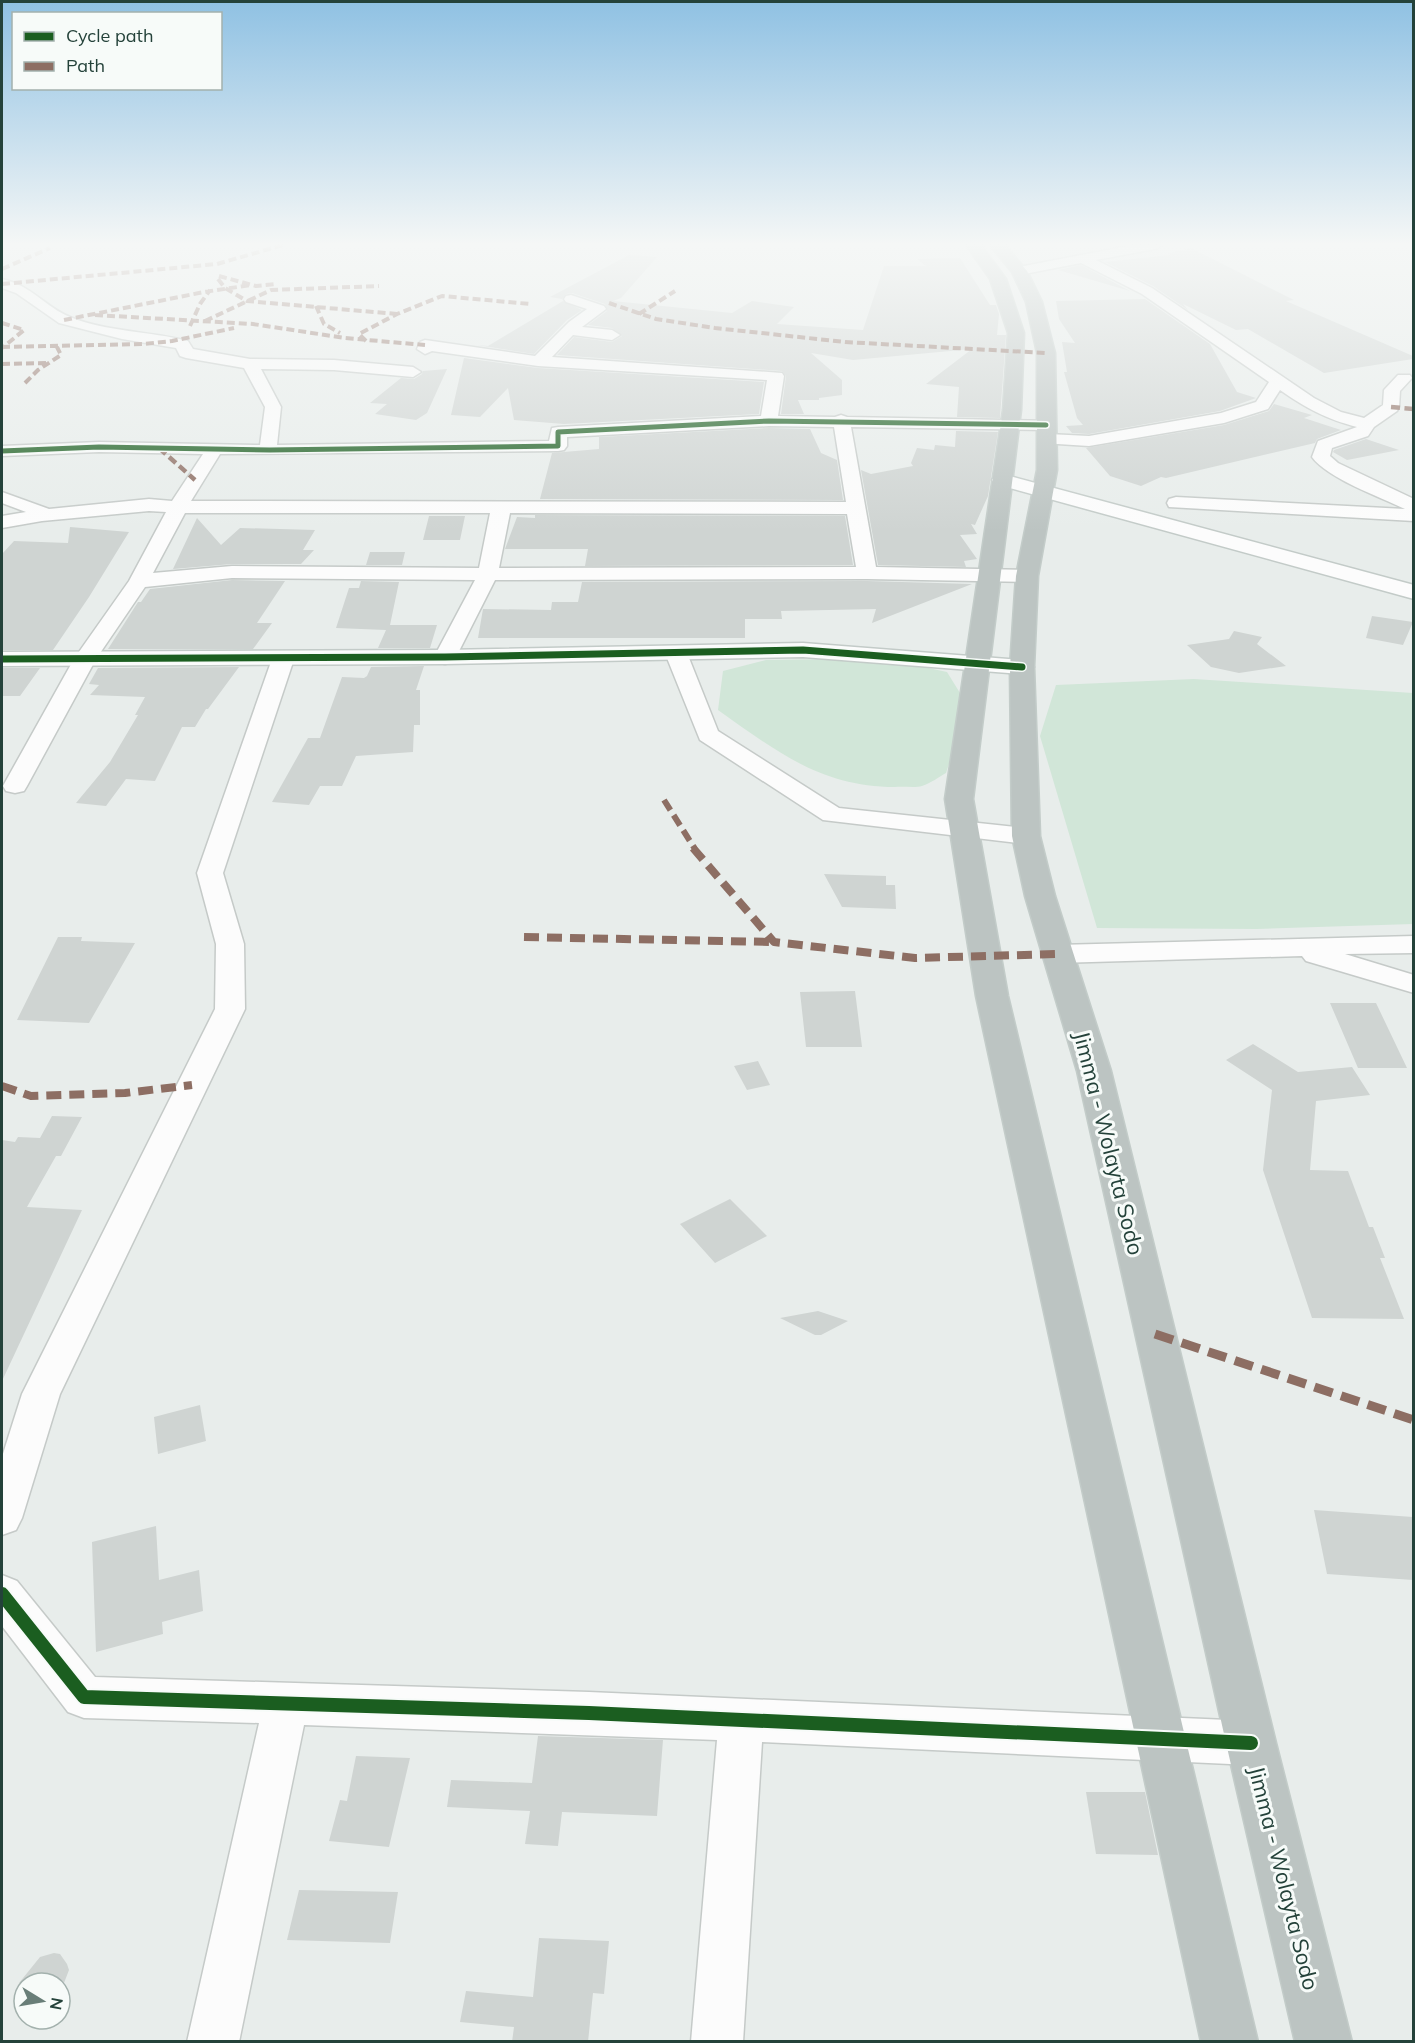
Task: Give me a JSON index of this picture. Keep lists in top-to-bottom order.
{
  "streets": {
    "highway": ["Jimma - Wolayta Sodo"]
  },
  "legend": ["Cycle path", "Path"],
  "north": "right"
}
